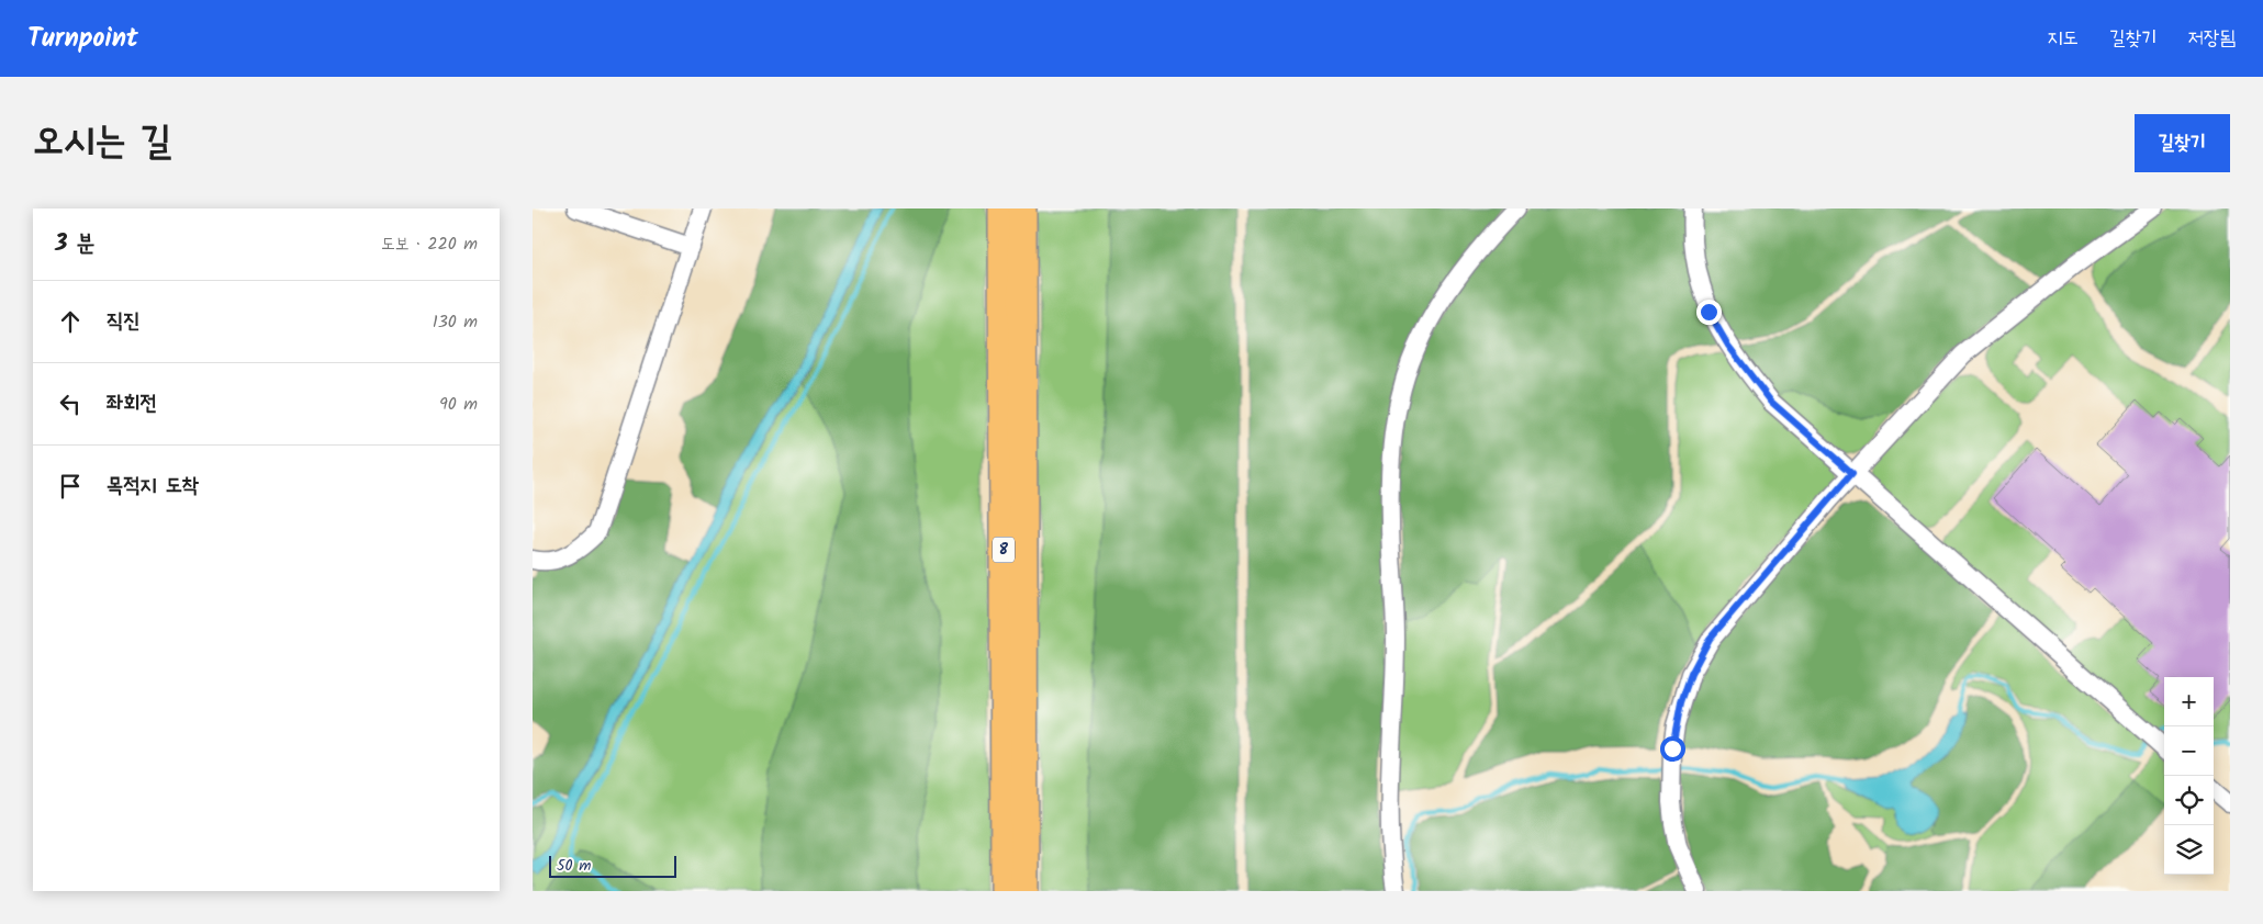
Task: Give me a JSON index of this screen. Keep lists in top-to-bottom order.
{
  "streets": {
    "highway": ["8"]
  },
  "scale_bar": "50 m",
  "page": {
    "header": "Turnpoint",
    "nav": ["지도", "길찾기", "저장됨"],
    "title": "오시는 길",
    "buttons": "길찾기",
    "heading": ["3 분", "도보 · 220 m"],
    "list": [
      ["직진", "130 m"],
      ["좌회전", "90 m"],
      "목적지 도착"
    ],
    "map_buttons": ["+", "−"],
    "scale": "50 m"
  }
}
